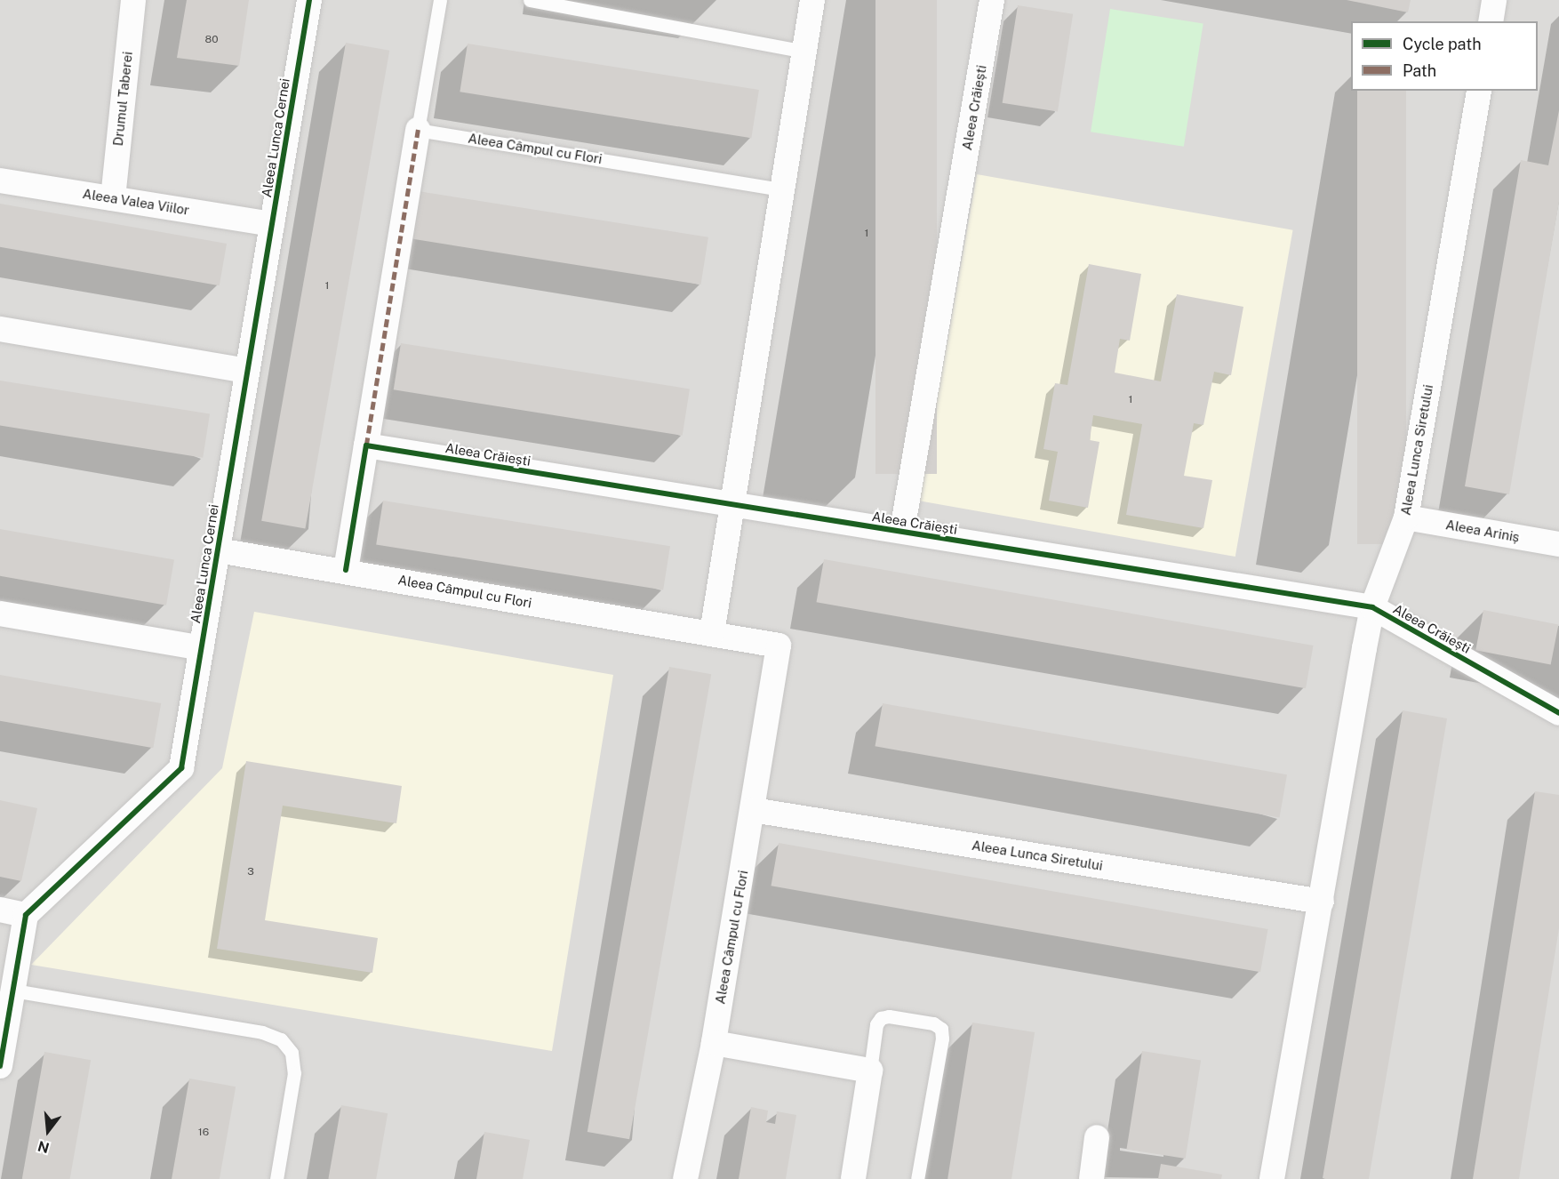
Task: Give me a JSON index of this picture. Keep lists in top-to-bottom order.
{
  "streets": {
    "street": [
      "Drumul Taberei",
      "Aleea Crăiești",
      "Aleea Lunca Cernei",
      "Aleea Câmpul cu Flori",
      "Aleea Valea Viilor",
      "Aleea Lunca Siretului",
      "Aleea Ariniș"
    ]
  },
  "crossings": [
    ["Drumul Taberei", "Aleea Valea Viilor"],
    ["Aleea Crăiești", "Aleea Lunca Siretului"],
    ["Aleea Lunca Cernei", "Aleea Câmpul cu Flori"],
    ["Aleea Lunca Cernei", "Aleea Valea Viilor"],
    ["Aleea Câmpul cu Flori", "Aleea Lunca Siretului"],
    ["Aleea Lunca Siretului", "Aleea Ariniș"]
  ],
  "house_numbers": [
    "80",
    "1",
    "1",
    "1",
    "3",
    "16"
  ],
  "legend": ["Cycle path", "Path"],
  "north": "bottom"
}
